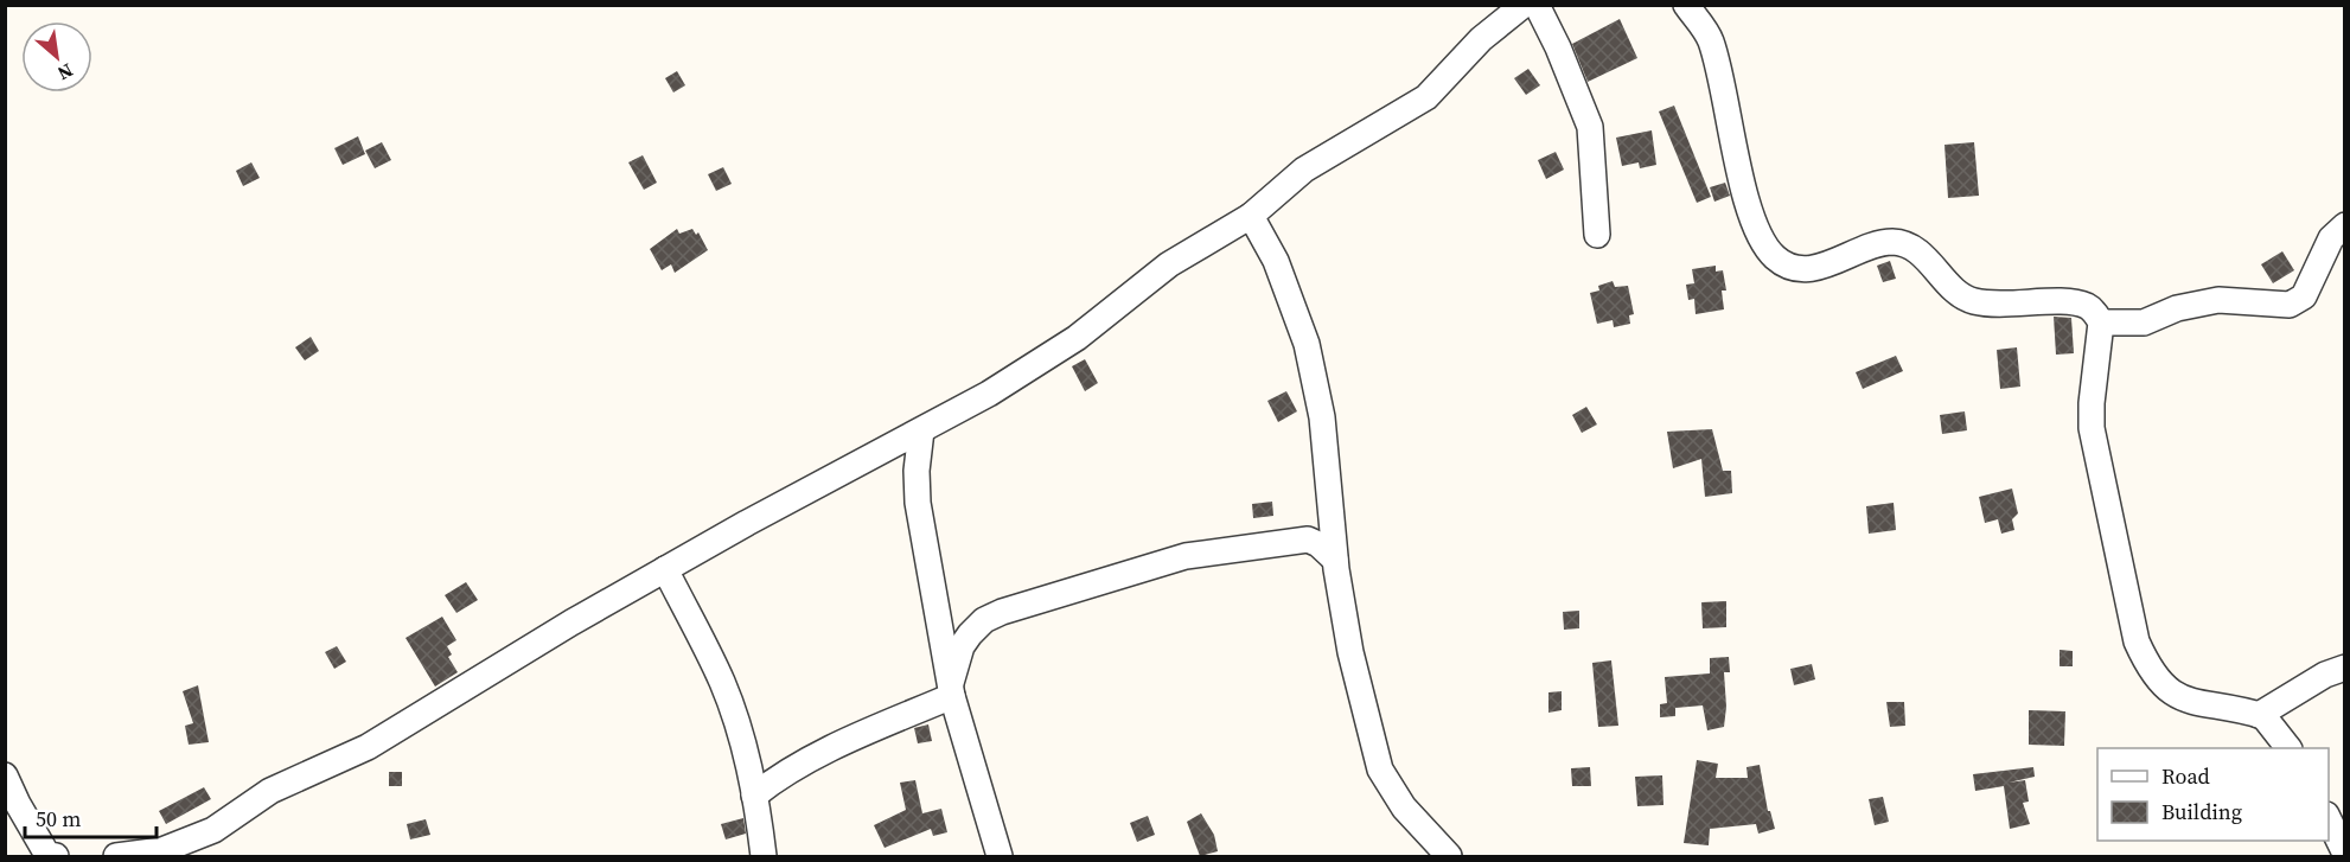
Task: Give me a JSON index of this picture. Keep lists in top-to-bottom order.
{
  "legend": ["Road", "Building"],
  "scale_bar": "50 m",
  "north": "bottom right"
}
